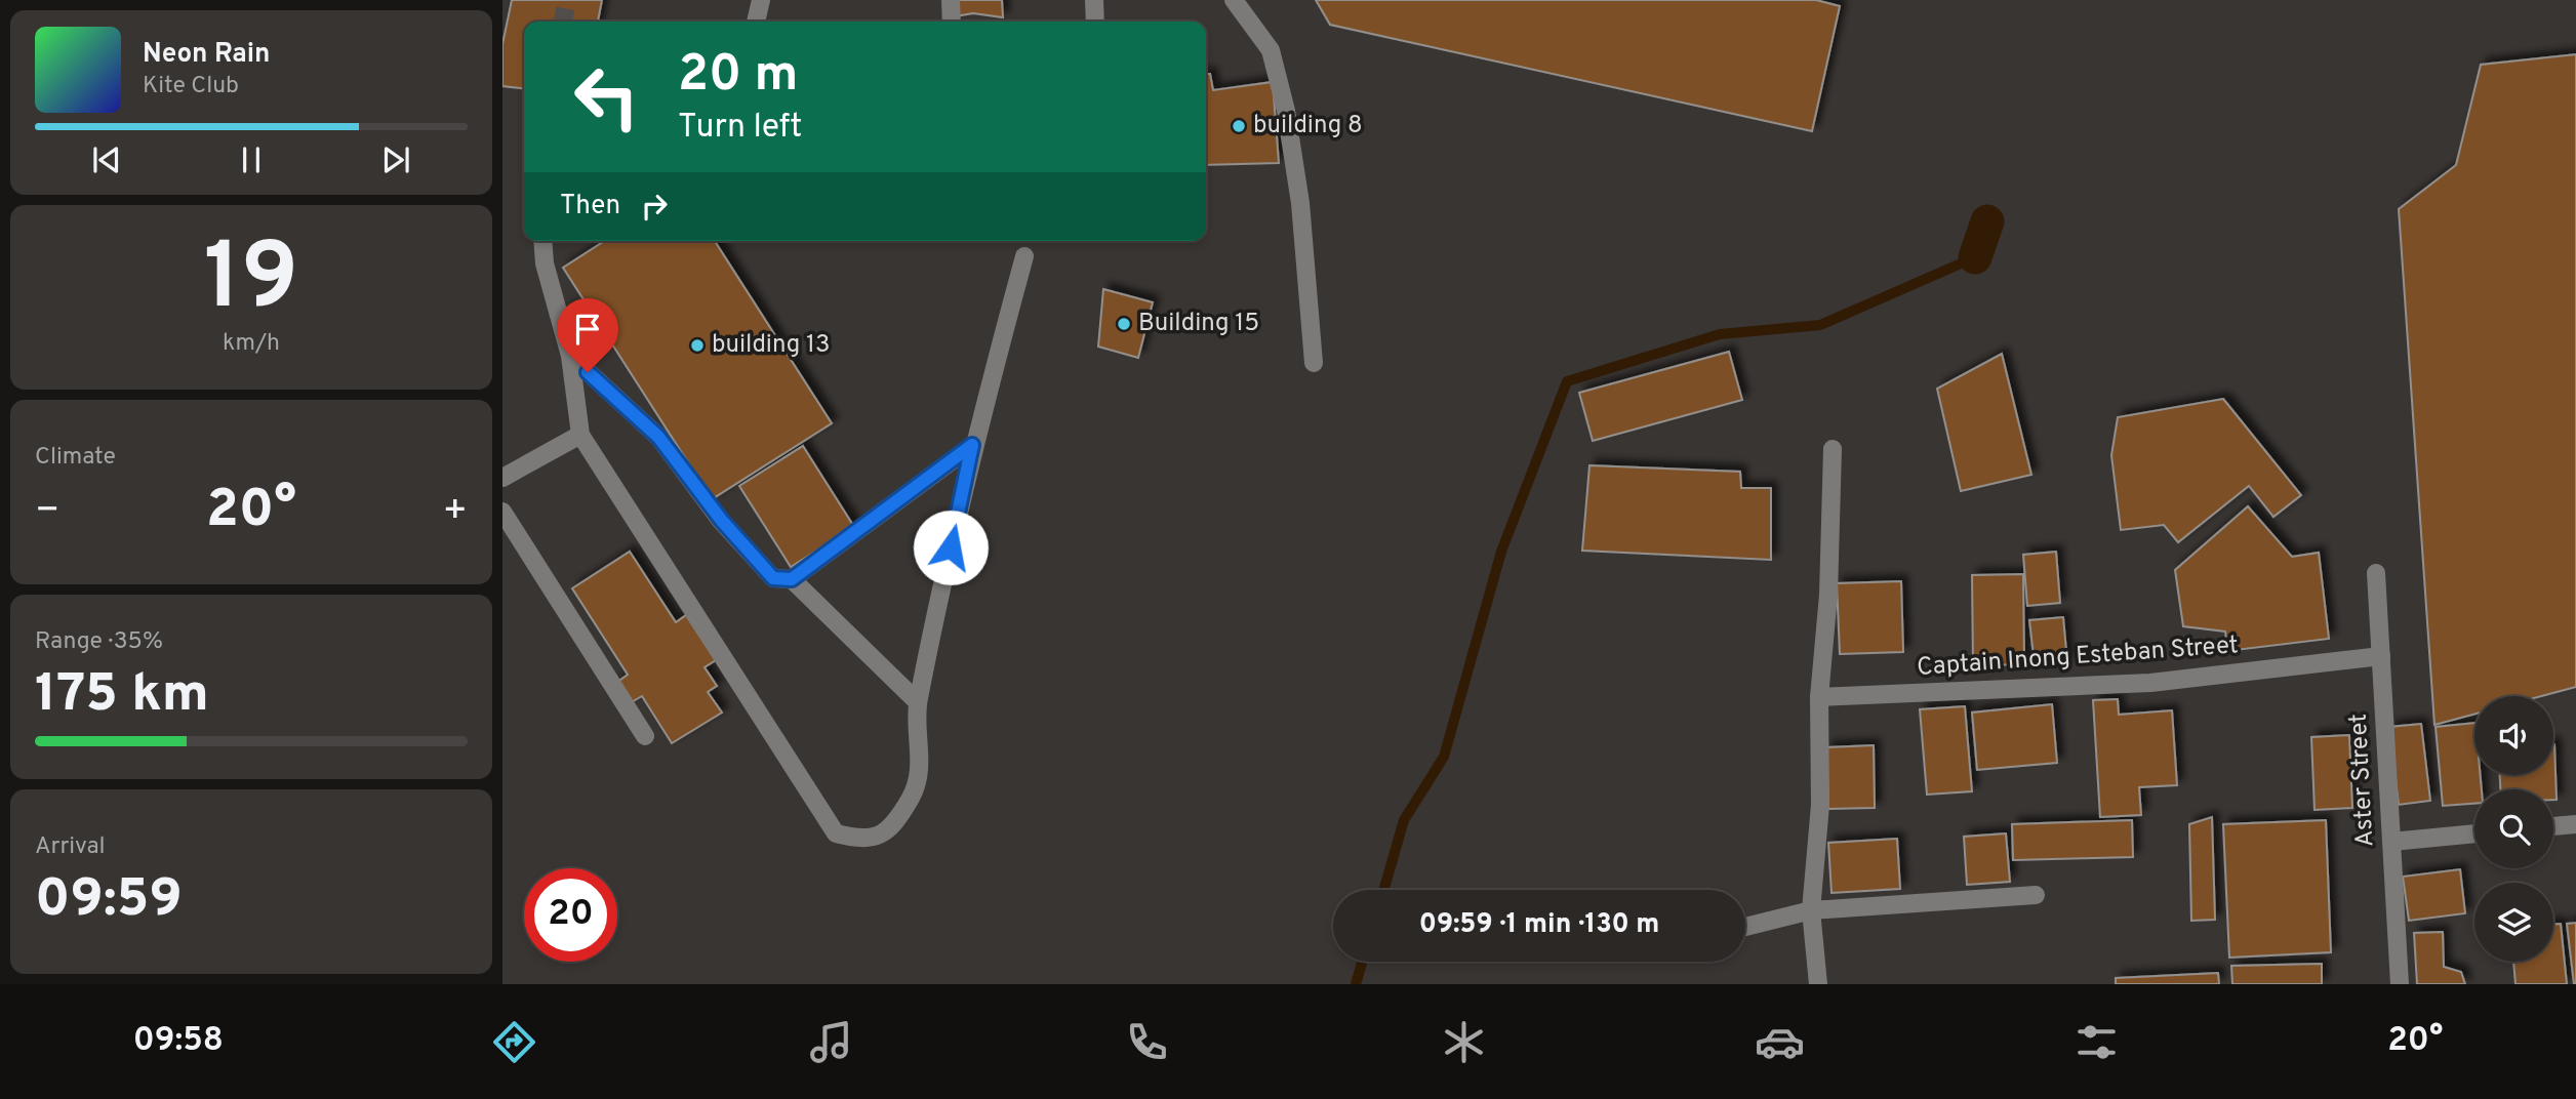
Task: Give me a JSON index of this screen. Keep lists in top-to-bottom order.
{
  "streets": {
    "street": ["Captain Inong Esteban Street", "Aster Street"]
  },
  "crossings": [
    ["Captain Inong Esteban Street", "Aster Street"]
  ],
  "places": ["building 8", "Building 15", "building 13"],
  "page": {
    "turn": ["20 m", "Turn left"],
    "song": ["Neon Rain", "Kite Club"],
    "then": "Then",
    "tile": [
      ["19", "km/h"],
      "Climate",
      ["Range · 35%", "175 km"],
      ["Arrival", "09:59"]
    ],
    "heat": ["−", "20°", "+"],
    "limit": "20",
    "trip": "09:59 · 1 min · 130 m",
    "tabs": ["09:58", "20°"]
  }
}
